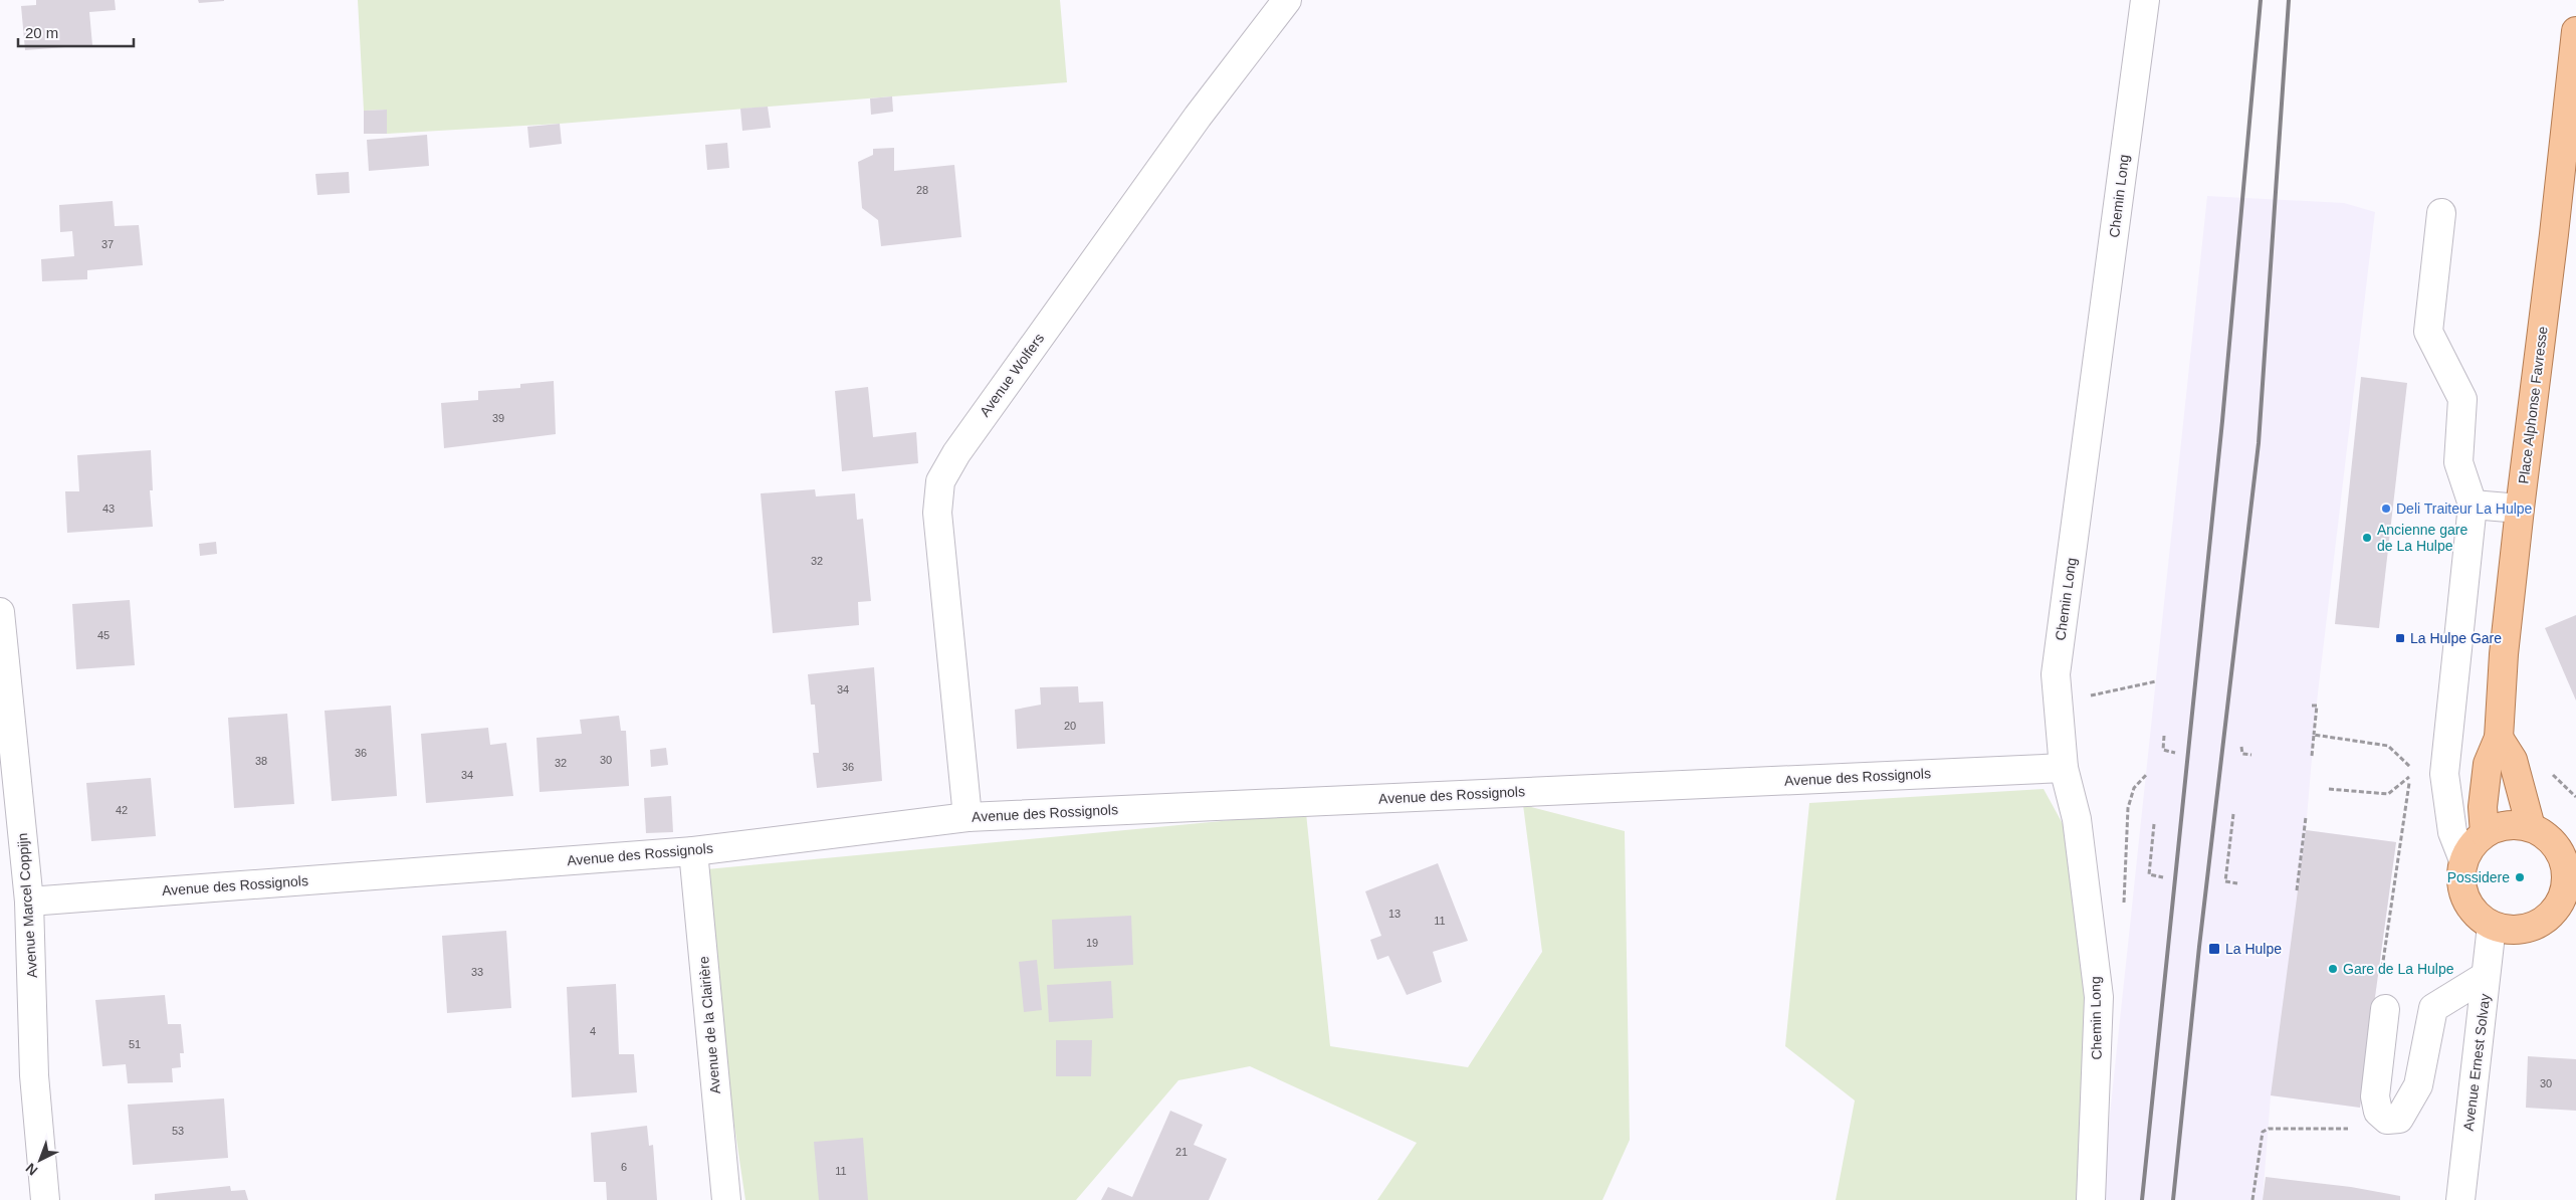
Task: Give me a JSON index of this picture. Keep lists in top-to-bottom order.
{
  "streets": {
    "main road": ["Place Alphonse Favresse"],
    "street": [
      "Chemin Long",
      "Avenue Wolfers",
      "Avenue des Rossignols",
      "Avenue Marcel Coppijn",
      "Avenue de la Clairière",
      "Avenue Ernest Solvay"
    ]
  },
  "crossings": [
    ["Chemin Long", "Avenue des Rossignols"],
    ["Avenue Wolfers", "Avenue des Rossignols"],
    ["Place Alphonse Favresse", "Avenue Ernest Solvay"],
    ["Avenue des Rossignols", "Avenue Marcel Coppijn"],
    ["Avenue des Rossignols", "Avenue de la Clairière"]
  ],
  "places": {
    "other": [
      "Deli Traiteur La Hulpe",
      "Ancienne gare de La Hulpe",
      "Possidere",
      "Gare de La Hulpe"
    ],
    "transit": ["La Hulpe Gare", "La Hulpe"]
  },
  "house_numbers": [
    "28",
    "37",
    "39",
    "43",
    "32",
    "45",
    "34",
    "20",
    "36",
    "30",
    "38",
    "32",
    "36",
    "34",
    "42",
    "13",
    "11",
    "19",
    "33",
    "4",
    "51",
    "30",
    "53",
    "21",
    "6",
    "11"
  ],
  "scale_bar": "20 m",
  "north": "bottom left"
}
